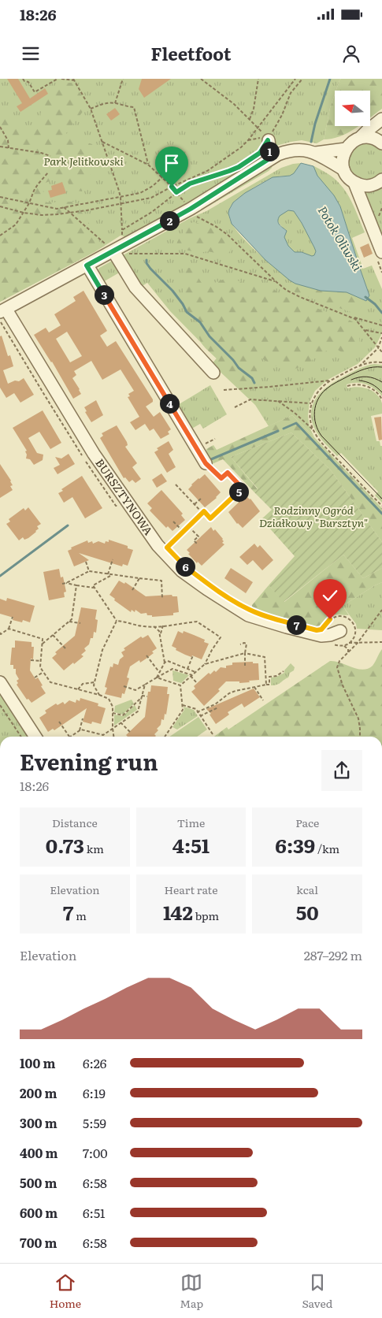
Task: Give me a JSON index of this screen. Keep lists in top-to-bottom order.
{
  "streets": {
    "street": ["BURSZTYNOWA"]
  },
  "water": ["Potok Oliwski"],
  "parks": ["Park Jelitkowski", "Rodzinny Ogród Działkowy \"Bursztyn\""],
  "north": "left",
  "page": {
    "status": "18:26",
    "header": "Fleetfoot",
    "pins": [
      "1",
      "2",
      "3",
      "4",
      "5",
      "6",
      "7"
    ],
    "heading": ["Evening run", "18:26"],
    "stats": [
      ["Distance", "0.73 km"],
      ["Time", "4:51"],
      ["Pace", "6:39 /km"],
      ["Elevation", "7 m"],
      ["Heart rate", "142 bpm"],
      ["kcal", "50"]
    ],
    "chart": ["Elevation", "287–292 m"],
    "list": [
      {
        "name": "100 m",
        "note": "6:26"
      },
      {
        "name": "200 m",
        "note": "6:19"
      },
      {
        "name": "300 m",
        "note": "5:59"
      },
      {
        "name": "400 m",
        "note": "7:00"
      },
      {
        "name": "500 m",
        "note": "6:58"
      },
      {
        "name": "600 m",
        "note": "6:51"
      },
      {
        "name": "700 m",
        "note": "6:58"
      }
    ],
    "tabs": ["Home", "Map", "Saved"]
  }
}
